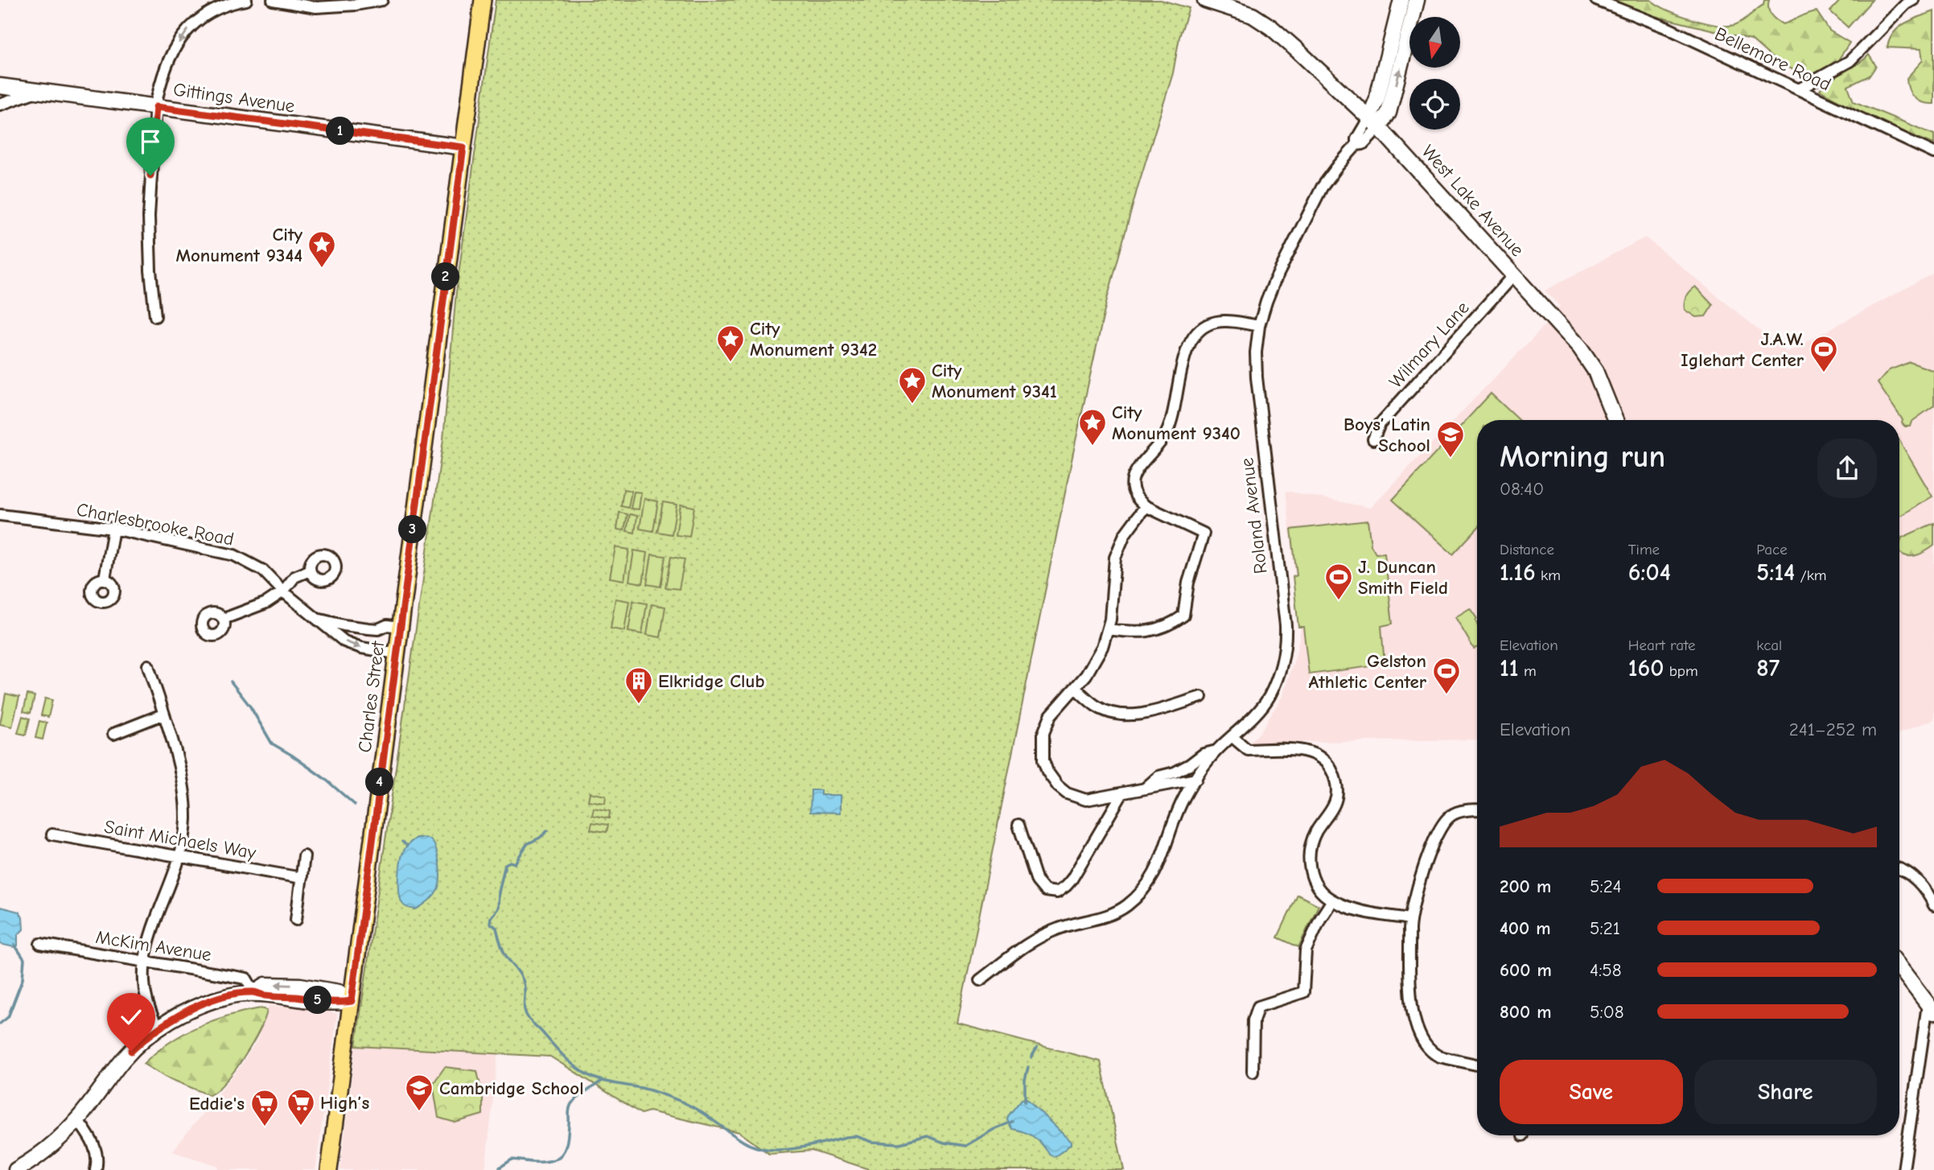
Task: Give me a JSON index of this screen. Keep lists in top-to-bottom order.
{
  "streets": {
    "main road": ["Charles Street"],
    "street": [
      "Bellemore Road",
      "Gittings Avenue",
      "West Lake Avenue",
      "Wilmary Lane",
      "Roland Avenue",
      "Charlesbrooke Road",
      "Saint Michaels Way",
      "McKim Avenue"
    ]
  },
  "crossings": [
    ["Gittings Avenue", "Charles Street"],
    ["West Lake Avenue", "Wilmary Lane"],
    ["West Lake Avenue", "Roland Avenue"],
    ["Charlesbrooke Road", "Charles Street"]
  ],
  "places": {
    "place": [
      "City Monument 9344",
      "City Monument 9342",
      "City Monument 9341",
      "City Monument 9340"
    ],
    "sports": ["J.A.W. Iglehart Center", "J. Duncan Smith Field", "Gelston Athletic Center"],
    "school or university": ["Boys’ Latin School", "Cambridge School"],
    "building": ["Elkridge Club"],
    "supermarket": ["High’s", "Eddie's"]
  },
  "north": "bottom",
  "page": {
    "pins": [
      "1",
      "2",
      "3",
      "4",
      "5"
    ],
    "heading": ["Morning run", "08:40"],
    "stats": [
      ["Distance", "1.16 km"],
      ["Time", "6:04"],
      ["Pace", "5:14 /km"],
      ["Elevation", "11 m"],
      ["Heart rate", "160 bpm"],
      ["kcal", "87"]
    ],
    "chart": ["Elevation", "241–252 m"],
    "list": [
      {
        "name": "200 m",
        "note": "5:24"
      },
      {
        "name": "400 m",
        "note": "5:21"
      },
      {
        "name": "600 m",
        "note": "4:58"
      },
      {
        "name": "800 m",
        "note": "5:08"
      }
    ],
    "buttons": ["Save", "Share"]
  }
}
